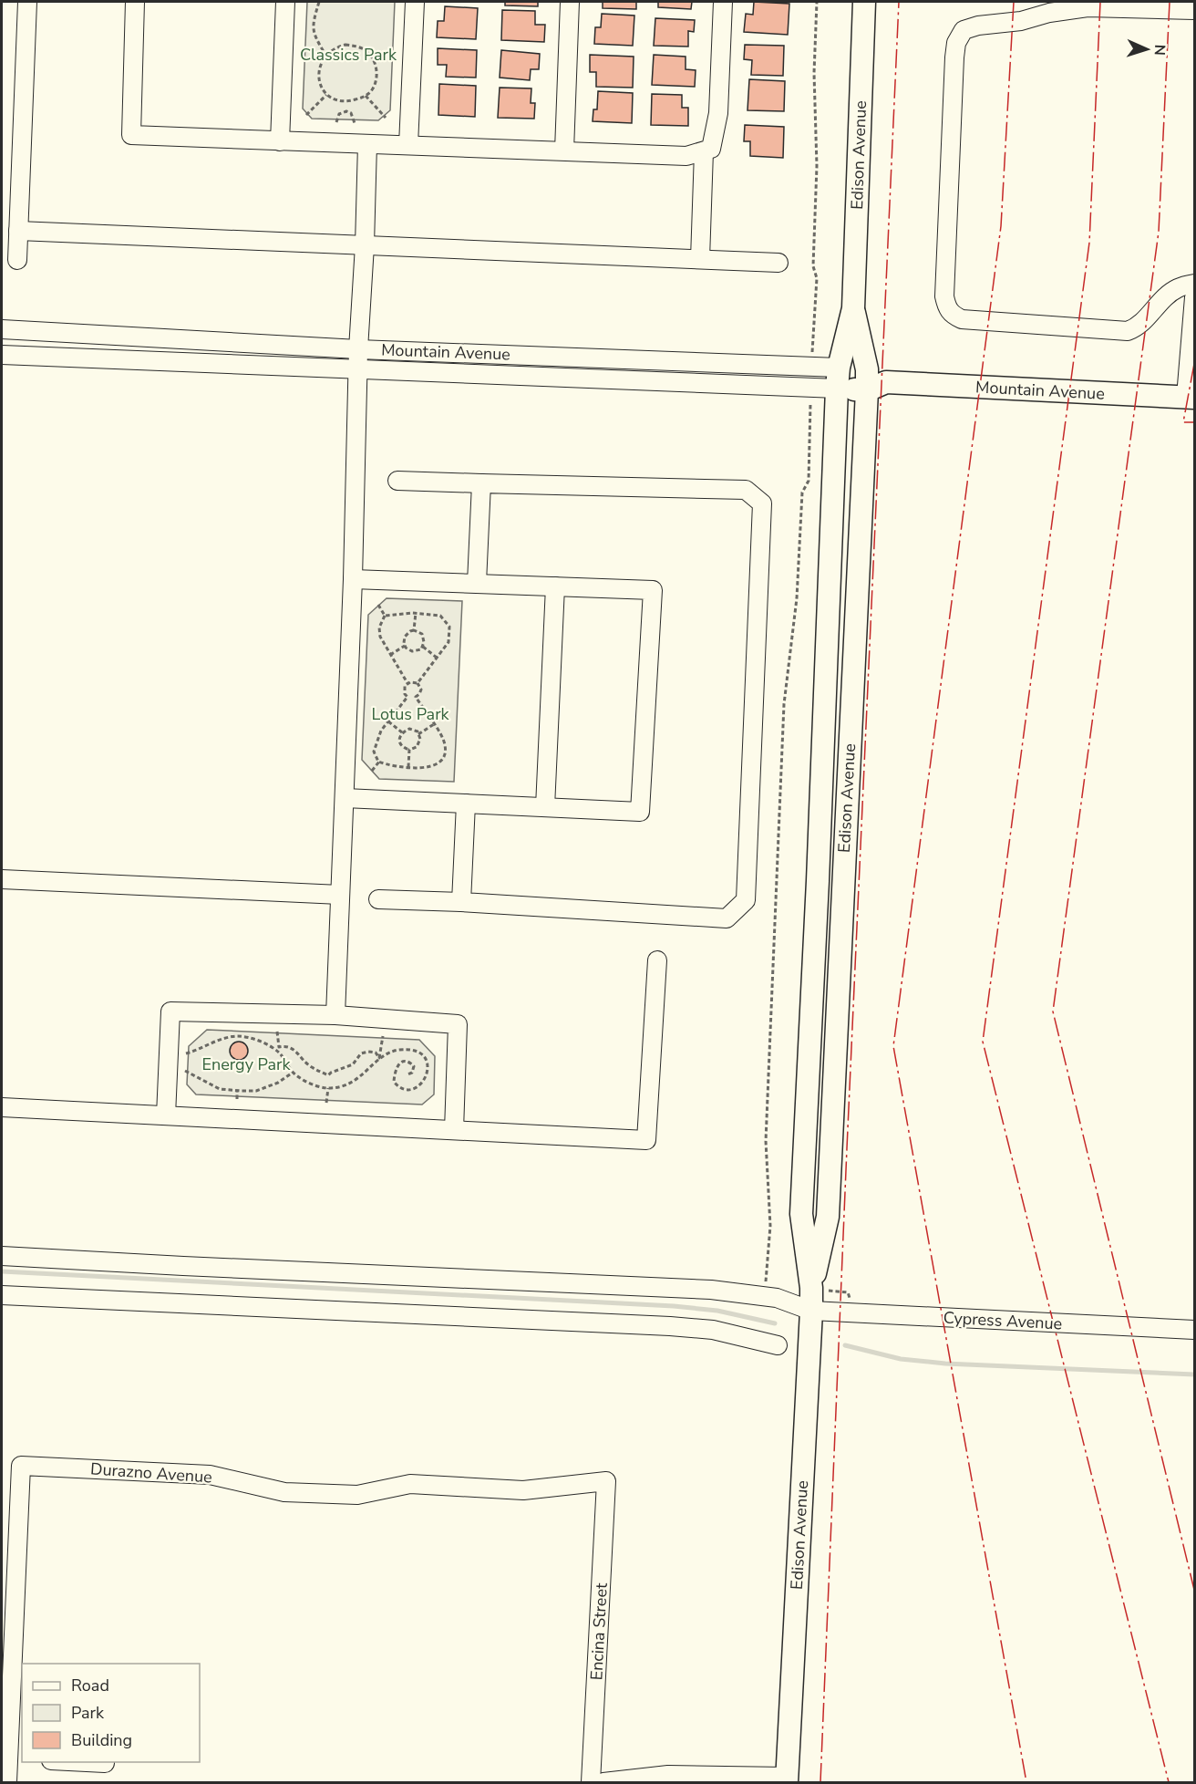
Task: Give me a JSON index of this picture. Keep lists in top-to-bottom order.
{
  "streets": {
    "main road": ["Edison Avenue", "Mountain Avenue"],
    "street": ["Cypress Avenue", "Durazno Avenue", "Encina Street"]
  },
  "crossings": [
    ["Edison Avenue", "Mountain Avenue"],
    ["Edison Avenue", "Cypress Avenue"],
    ["Durazno Avenue", "Encina Street"]
  ],
  "parks": ["Classics Park", "Lotus Park", "Energy Park"],
  "legend": ["Road", "Park", "Building"],
  "north": "right"
}
